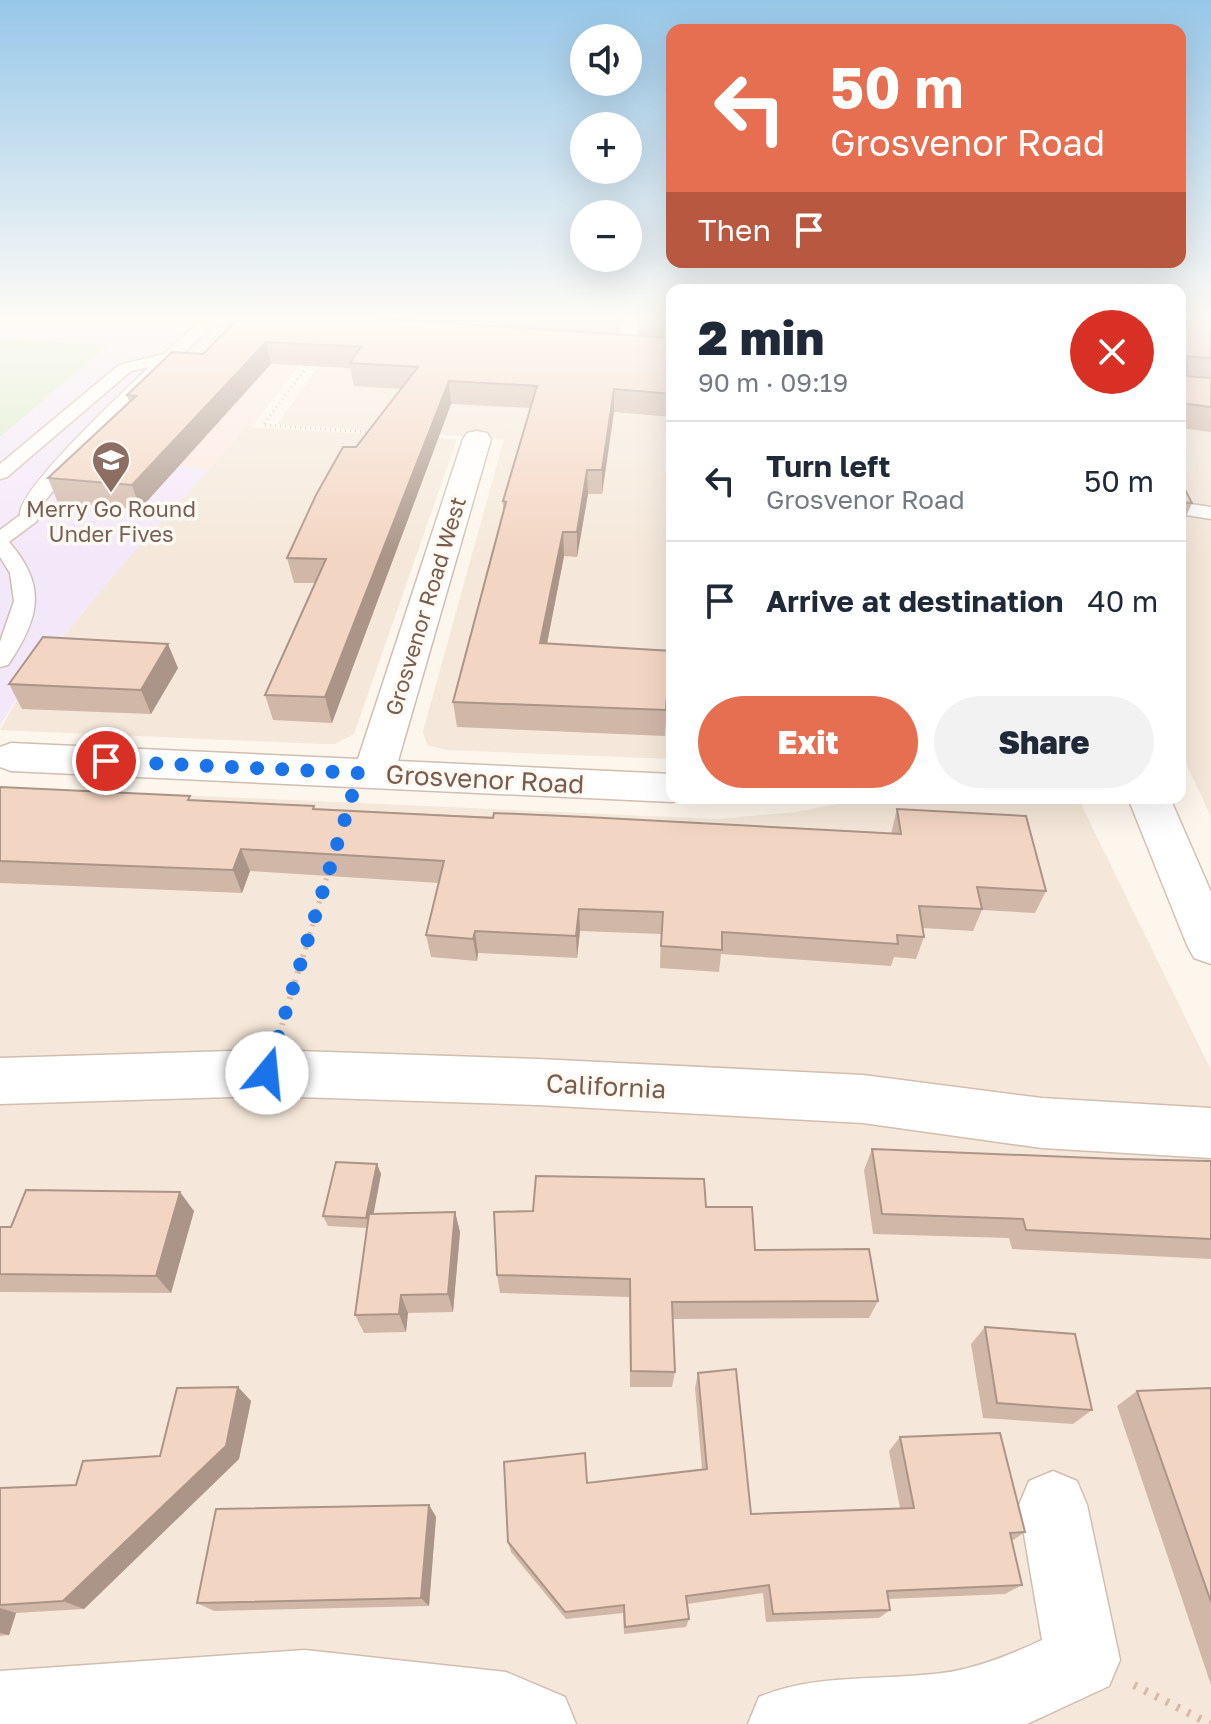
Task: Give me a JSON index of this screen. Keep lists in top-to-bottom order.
{
  "streets": {
    "street": ["Grosvenor Road West", "Grosvenor Road", "California"]
  },
  "crossings": [
    ["Grosvenor Road West", "Grosvenor Road"]
  ],
  "places": {
    "school or university": ["Merry Go Round Under Fives"]
  },
  "page": {
    "map_buttons": ["+", "−"],
    "turn": ["50 m", "Grosvenor Road"],
    "then": "Then",
    "heading": ["2 min", "90 m · 09:19"],
    "list": [
      {
        "name": "Turn left",
        "note": "Grosvenor Road",
        "value": "50 m"
      },
      {
        "name": "Arrive at destination",
        "value": "40 m"
      }
    ],
    "buttons": ["Exit", "Share"]
  }
}
